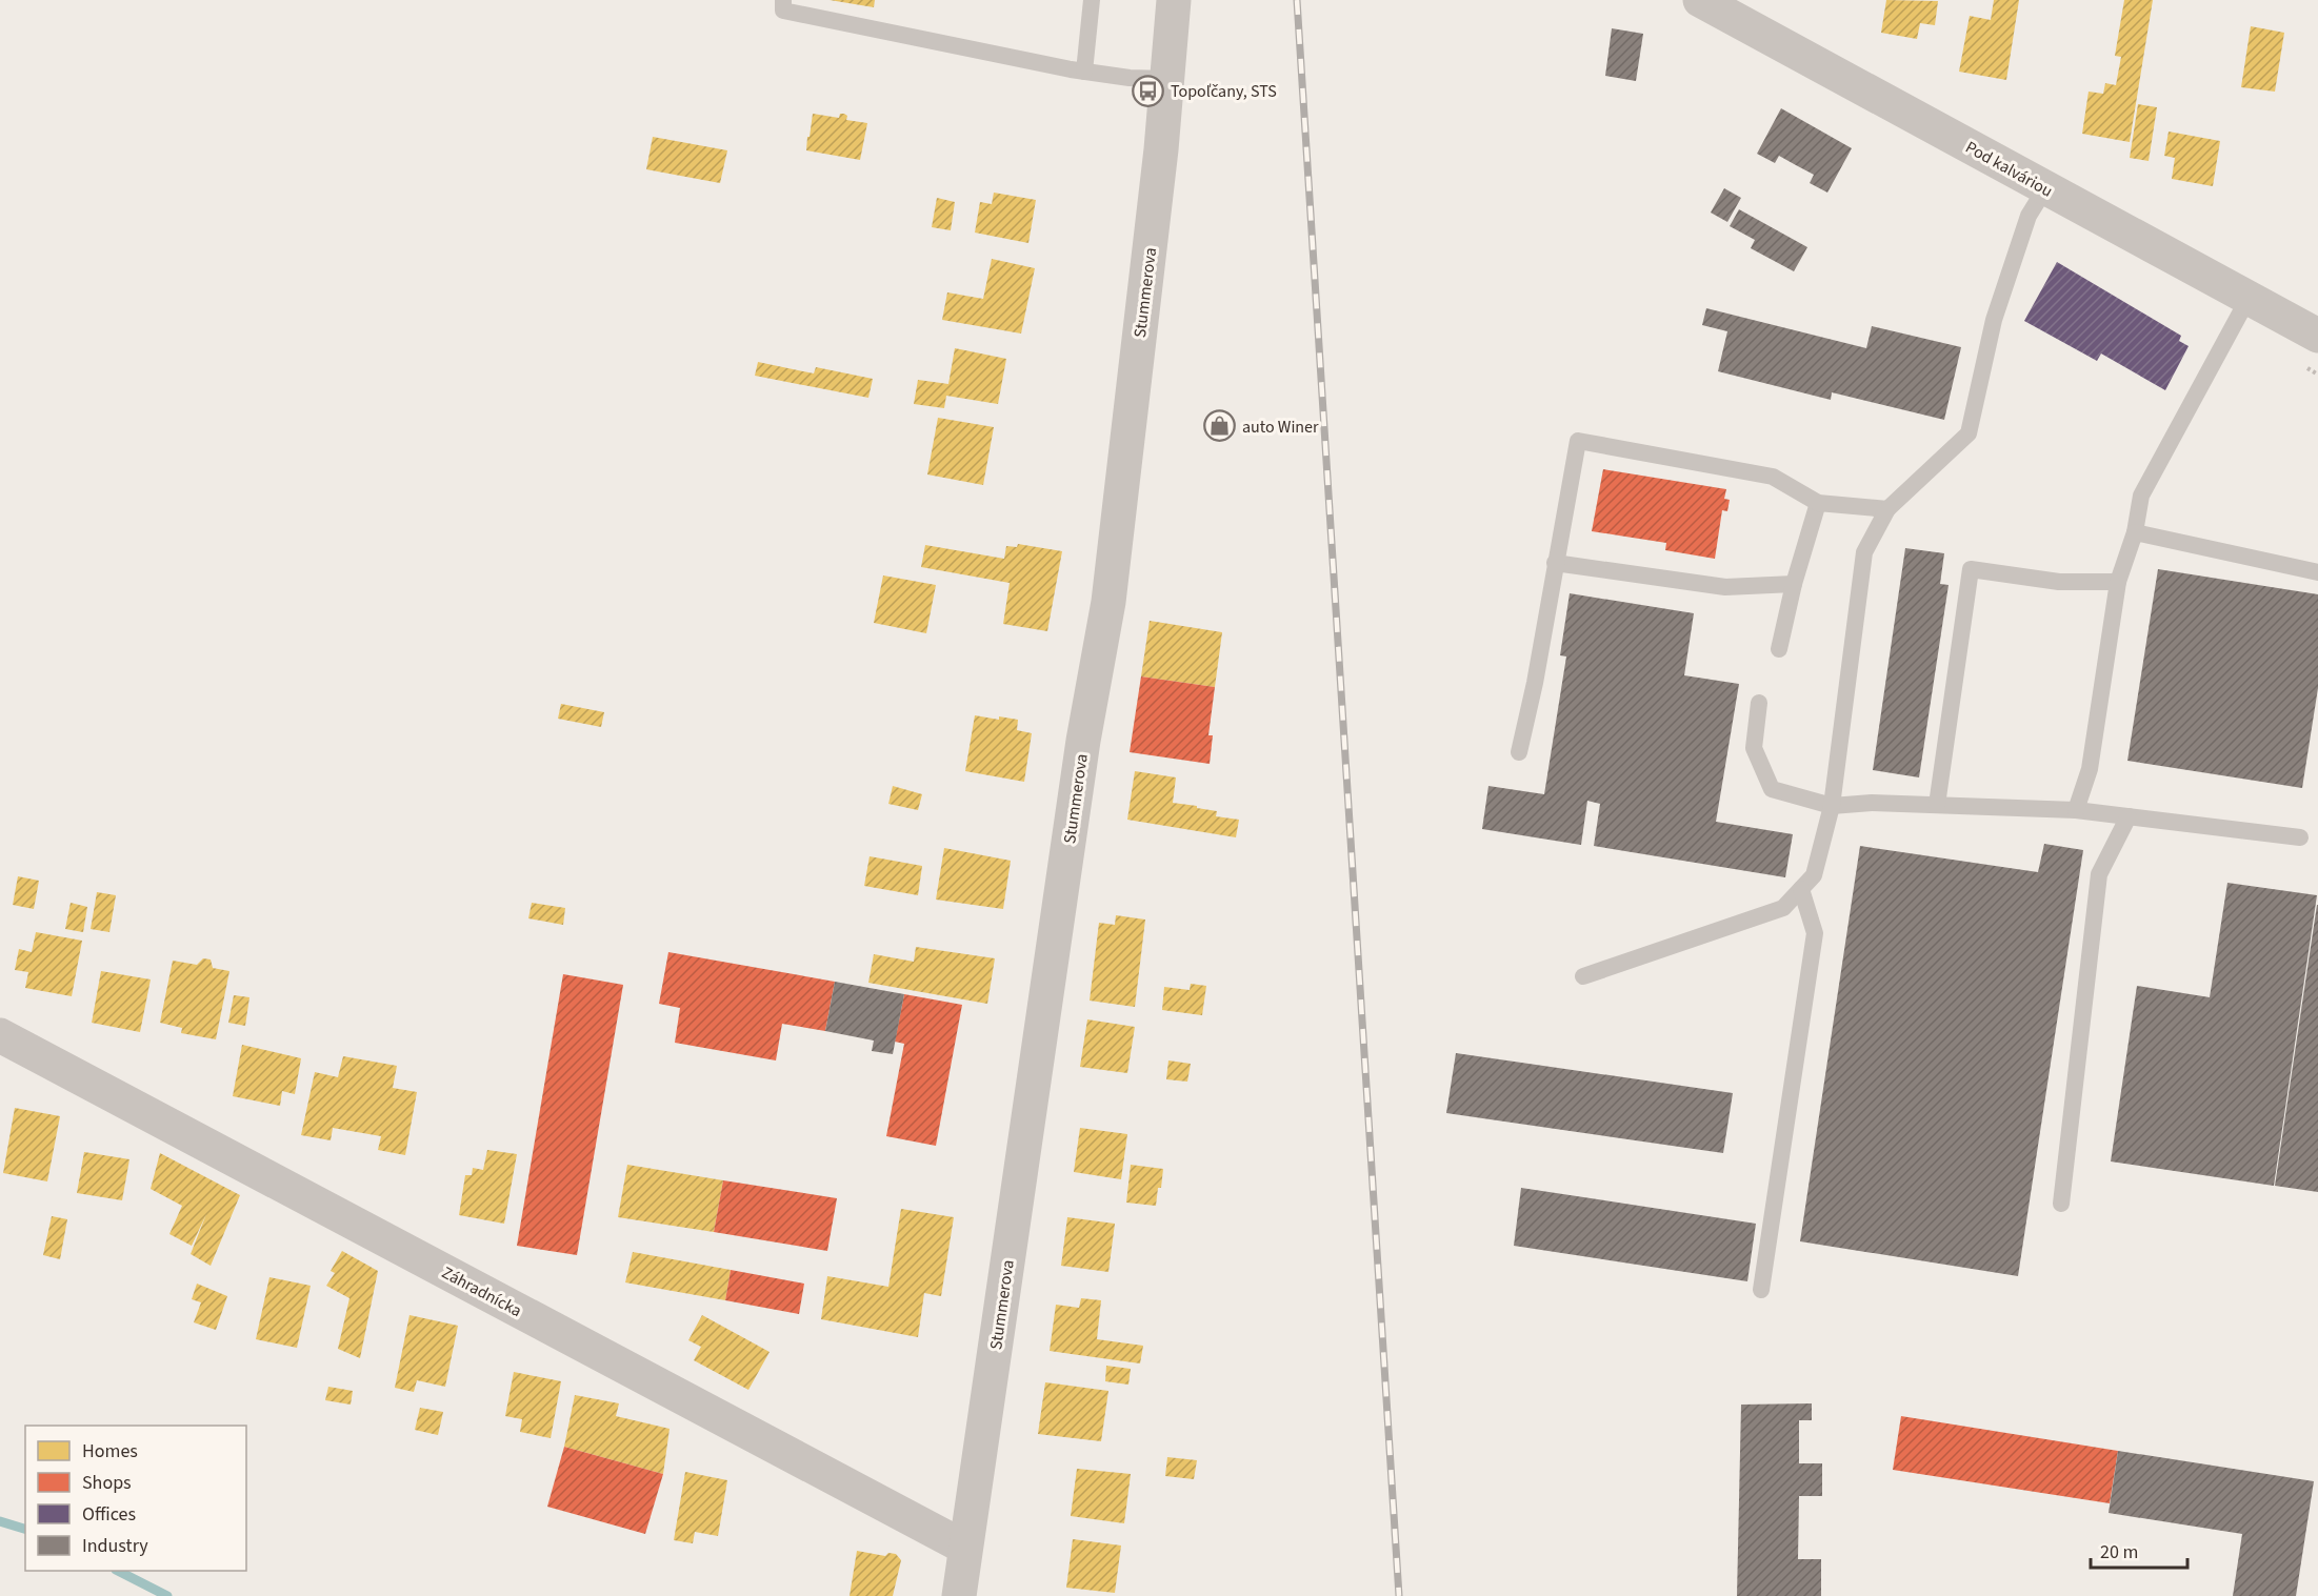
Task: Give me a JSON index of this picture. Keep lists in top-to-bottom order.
{
  "streets": {
    "street": ["Pod kalváriou", "Stummerova", "Záhradnícka"]
  },
  "crossings": [
    ["Stummerova", "Záhradnícka"]
  ],
  "places": {
    "bus stop": ["Topoľčany, STS"],
    "shop": ["auto Winer"]
  },
  "legend": [
    "Homes",
    "Shops",
    "Offices",
    "Industry"
  ],
  "scale_bar": "20 m"
}
